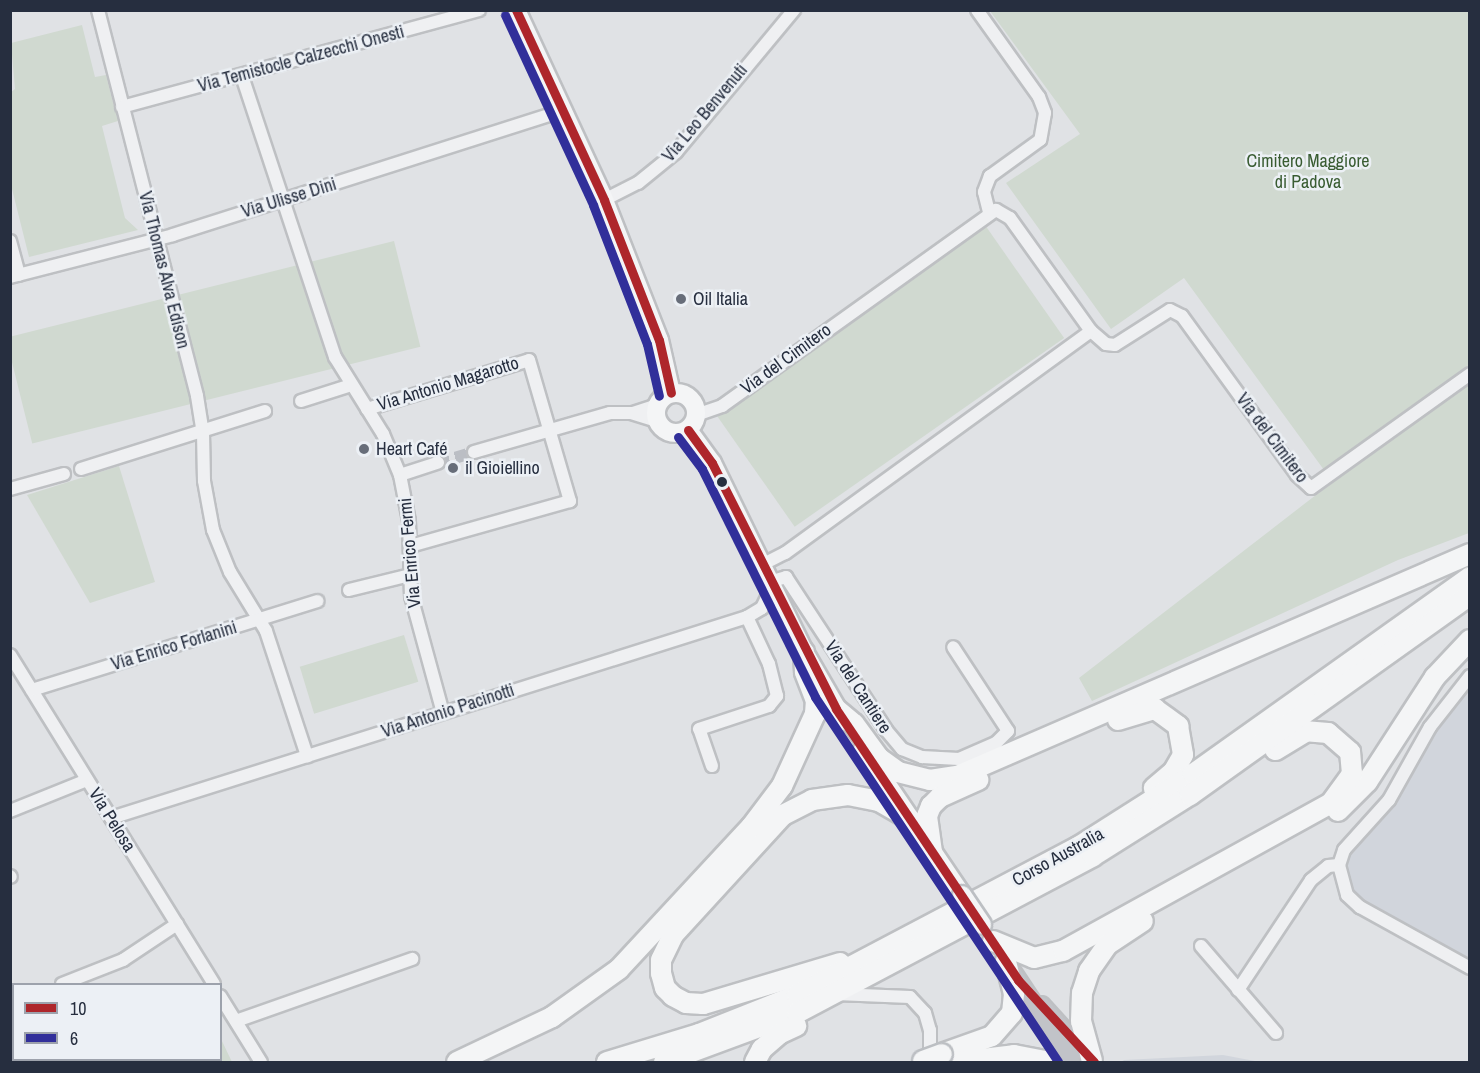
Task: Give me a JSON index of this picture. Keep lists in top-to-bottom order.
{
  "streets": {
    "highway": ["Corso Australia"],
    "street": [
      "Via Temistocle Calzecchi Onesti",
      "Via Leo Benvenuti",
      "Via Ulisse Dini",
      "Via Thomas Alva Edison",
      "Via del Cimitero",
      "Via Antonio Magarotto",
      "Via Enrico Fermi",
      "Via Enrico Forlanini",
      "Via del Cantiere",
      "Via Antonio Pacinotti",
      "Via Pelosa"
    ]
  },
  "crossings": [
    ["Via Temistocle Calzecchi Onesti", "Via Thomas Alva Edison"],
    ["Via Temistocle Calzecchi Onesti", "Via Enrico Fermi"],
    ["Via Ulisse Dini", "Via Thomas Alva Edison"],
    ["Via Ulisse Dini", "Via Enrico Fermi"],
    ["Via Thomas Alva Edison", "Via Enrico Forlanini"],
    ["Via Thomas Alva Edison", "Via Antonio Pacinotti"],
    ["Via Antonio Magarotto", "Via Enrico Fermi"],
    ["Via Enrico Fermi", "Via Antonio Pacinotti"],
    ["Via Enrico Forlanini", "Via Pelosa"],
    ["Via del Cantiere", "Via Antonio Pacinotti"],
    ["Via Antonio Pacinotti", "Via Pelosa"]
  ],
  "parks": ["Cimitero Maggiore di Padova"],
  "places": ["Oil Italia", "Heart Café", "il Gioiellino"],
  "lines": ["transit line 10", "transit line 6"],
  "legend": ["10", "6"]
}
